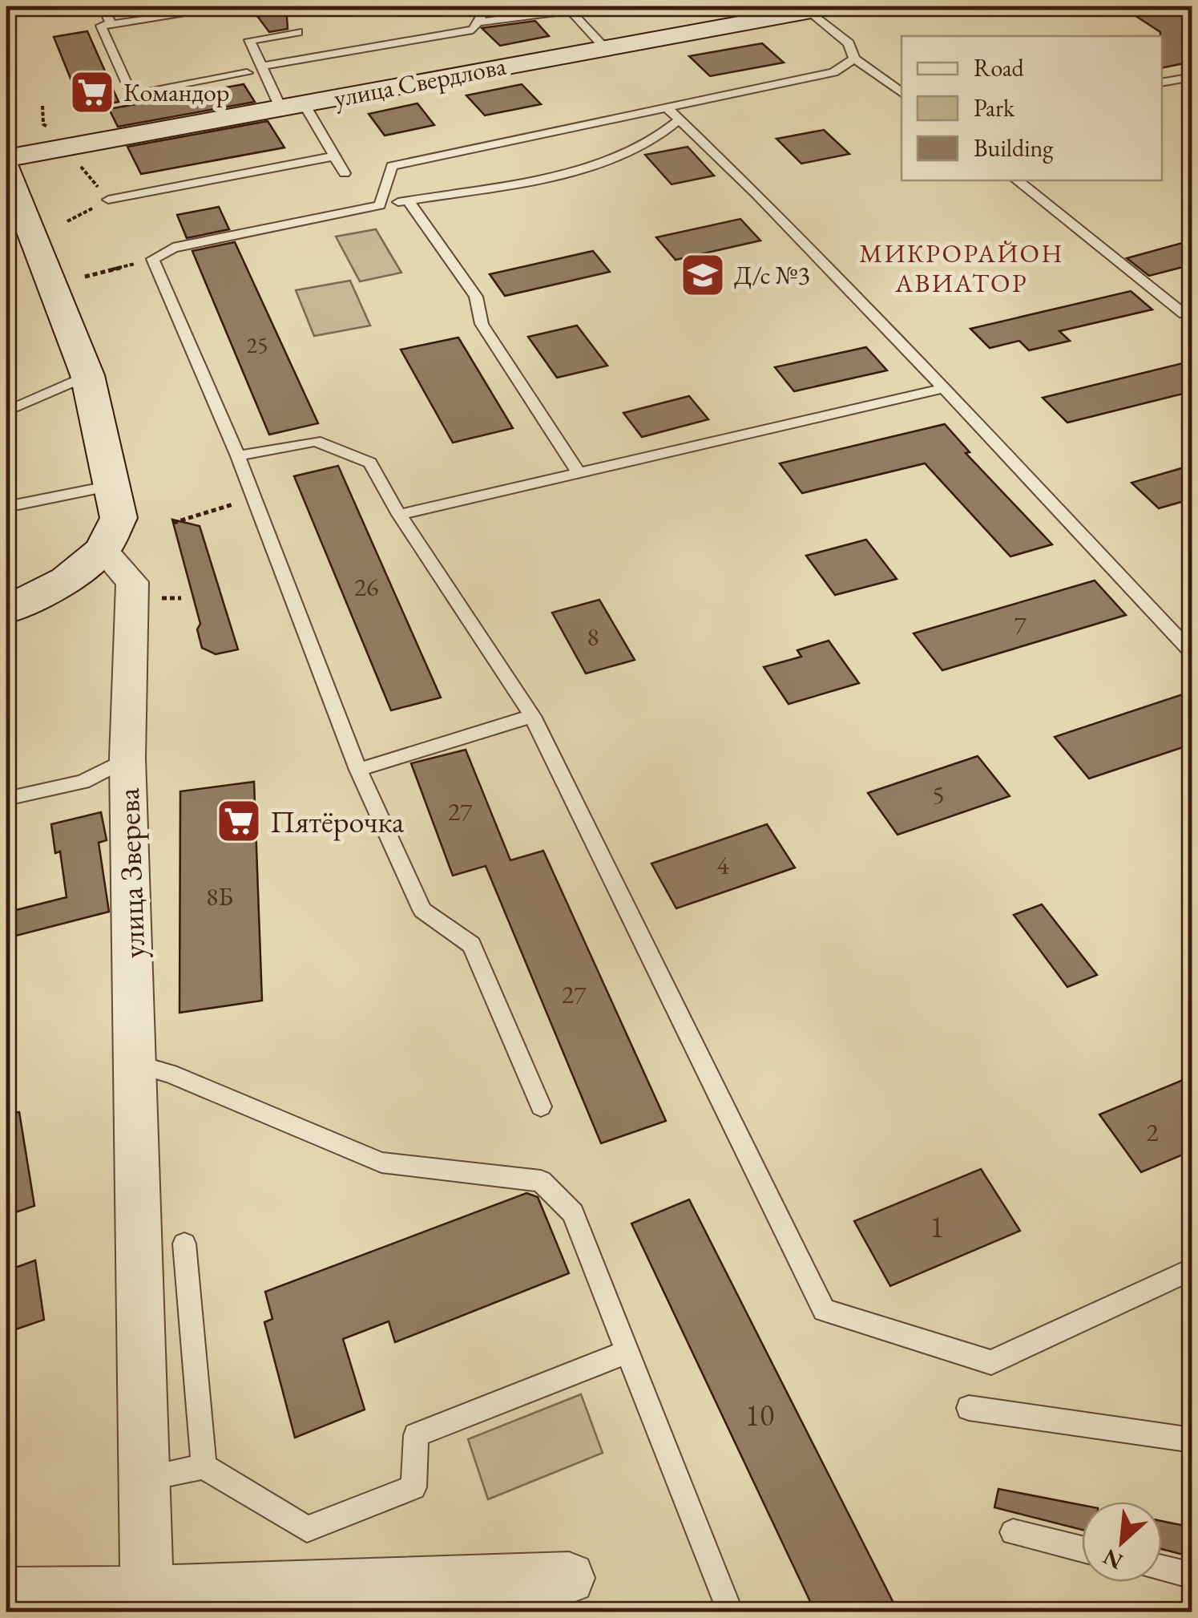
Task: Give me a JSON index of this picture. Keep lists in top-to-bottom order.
{
  "streets": {
    "main road": ["улица Свердлова"],
    "street": ["улица Зверева"]
  },
  "districts": ["МИКРОРАЙОН АВИАТОР"],
  "places": {
    "supermarket": ["Командор", "Пятёрочка"],
    "school or university": ["Д/с №3"]
  },
  "house_numbers": [
    "25",
    "26",
    "7",
    "8",
    "5",
    "27",
    "4",
    "8Б",
    "27",
    "2",
    "1",
    "10"
  ],
  "legend": ["Road", "Park", "Building"],
  "north": "bottom left"
}
